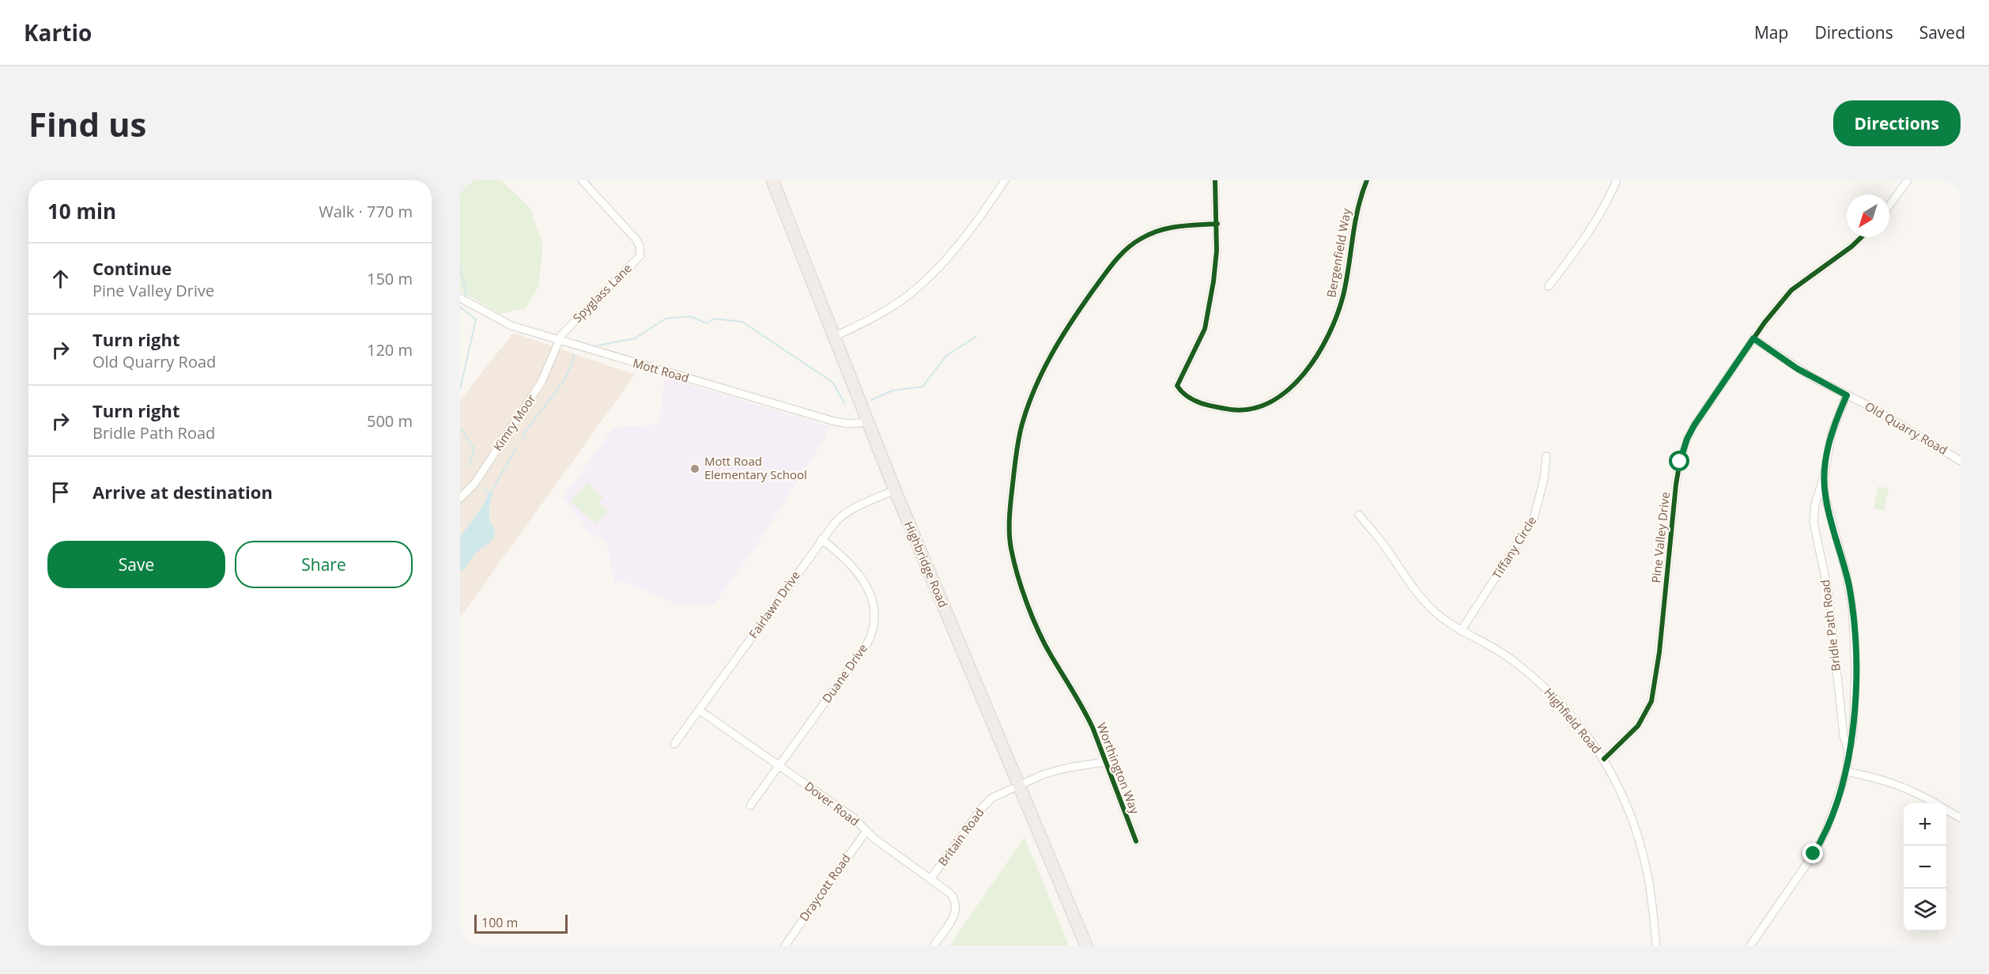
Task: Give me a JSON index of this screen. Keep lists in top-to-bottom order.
{
  "streets": {
    "highway": ["Highbridge Road"],
    "street": [
      "Bergenfield Way",
      "Spyglass Lane",
      "Mott Road",
      "Kimry Moor",
      "Old Quarry Road",
      "Pine Valley Drive",
      "Tiffany Circle",
      "Fairlawn Drive",
      "Bridle Path Road",
      "Duane Drive",
      "Highfield Road",
      "Worthington Way",
      "Dover Road",
      "Britain Road",
      "Draycott Road"
    ]
  },
  "crossings": [
    ["Bergenfield Way", "Worthington Way"],
    ["Spyglass Lane", "Mott Road"],
    ["Spyglass Lane", "Kimry Moor"],
    ["Mott Road", "Kimry Moor"],
    ["Mott Road", "Highbridge Road"],
    ["Old Quarry Road", "Pine Valley Drive"],
    ["Old Quarry Road", "Bridle Path Road"],
    ["Pine Valley Drive", "Highfield Road"],
    ["Tiffany Circle", "Highfield Road"],
    ["Highbridge Road", "Fairlawn Drive"],
    ["Highbridge Road", "Britain Road"],
    ["Fairlawn Drive", "Duane Drive"],
    ["Fairlawn Drive", "Dover Road"],
    ["Duane Drive", "Dover Road"],
    ["Worthington Way", "Britain Road"],
    ["Dover Road", "Britain Road"],
    ["Dover Road", "Draycott Road"]
  ],
  "places": ["Mott Road Elementary School"],
  "scale_bar": "100 m",
  "north": "bottom left",
  "page": {
    "header": "Kartio",
    "nav": ["Map", "Directions", "Saved"],
    "buttons": [
      "Directions",
      ["Save", "Share"]
    ],
    "title": "Find us",
    "heading": ["10 min", "Walk · 770 m"],
    "list": [
      ["Continue", "Pine Valley Drive", "150 m"],
      ["Turn right", "Old Quarry Road", "120 m"],
      ["Turn right", "Bridle Path Road", "500 m"],
      "Arrive at destination"
    ],
    "map_buttons": ["+", "−"],
    "scale": "100 m"
  }
}
